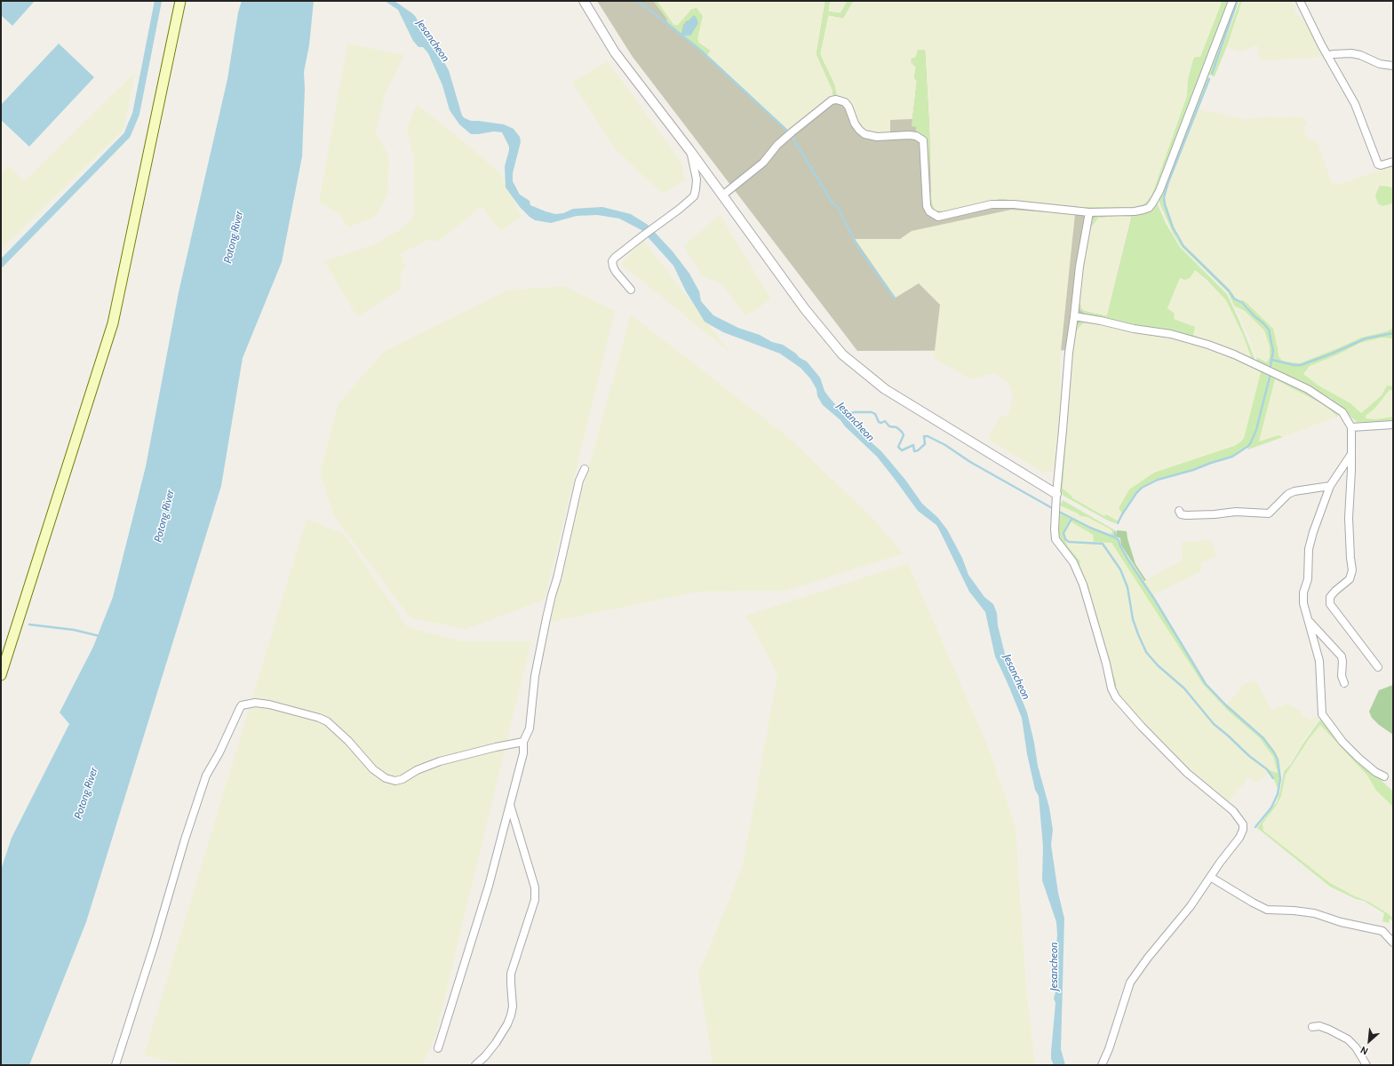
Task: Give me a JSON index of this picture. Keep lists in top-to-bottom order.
{
  "water": ["Jesancheon", "Potong River"],
  "north": "bottom left"
}
